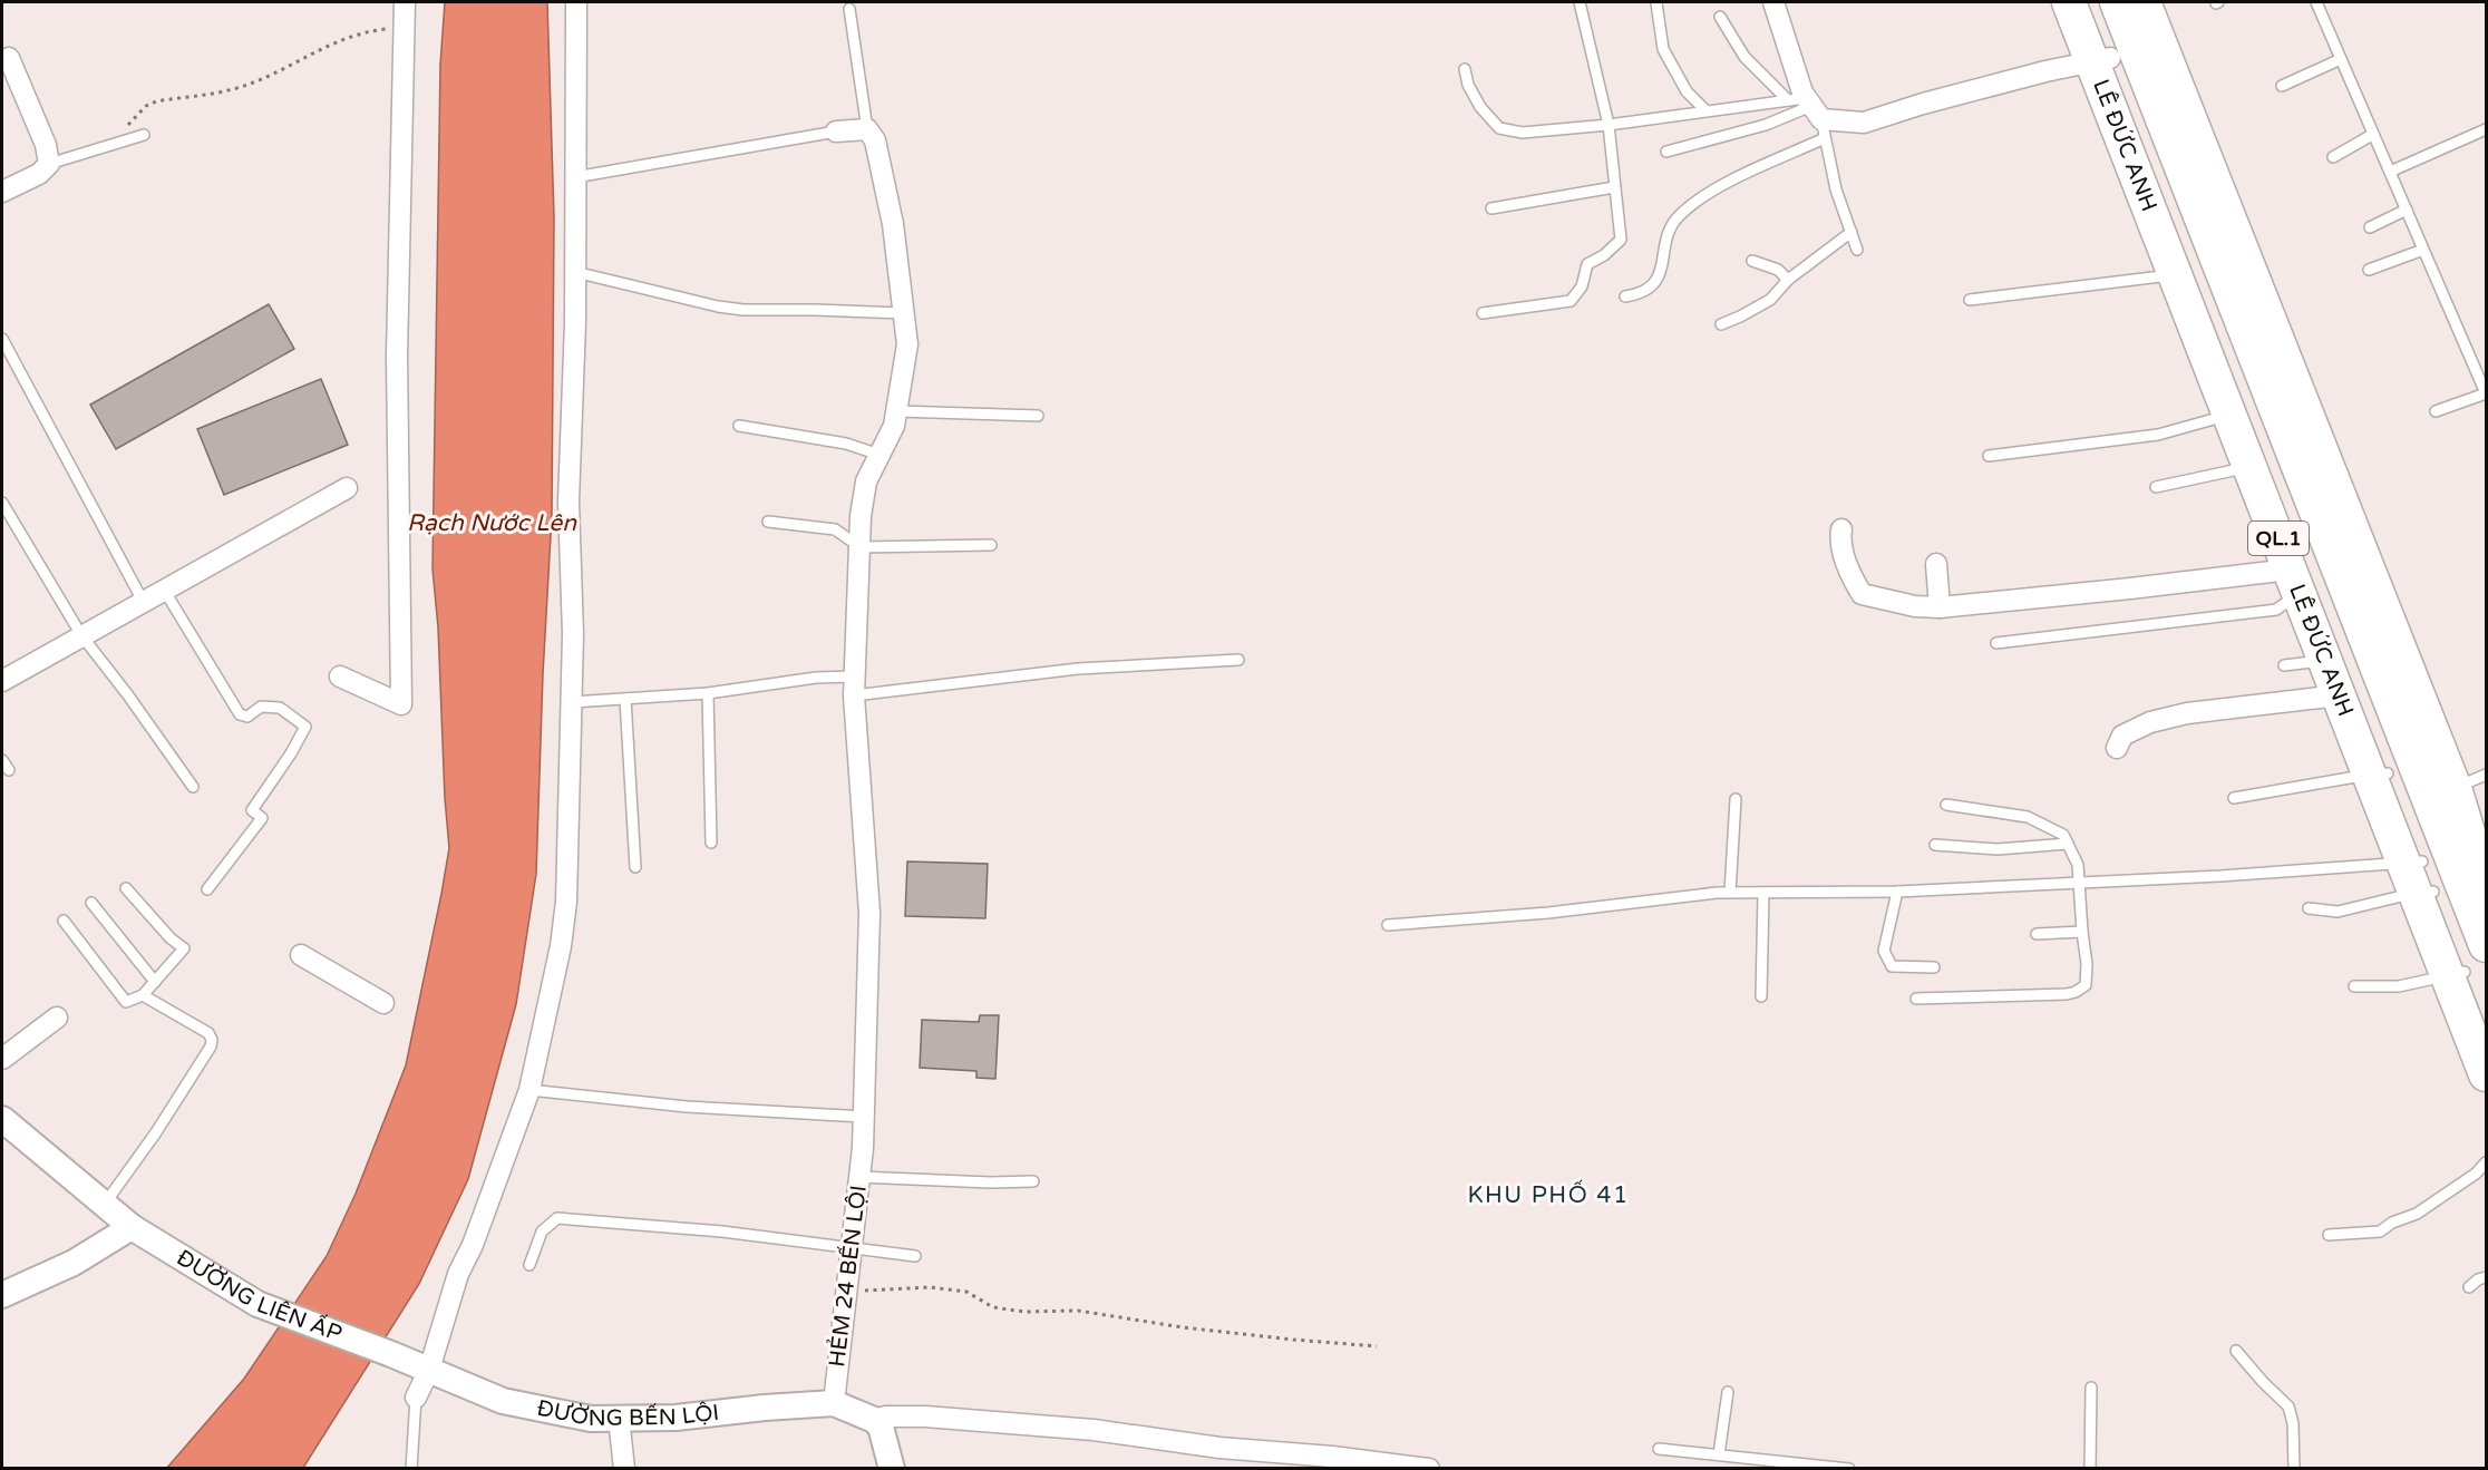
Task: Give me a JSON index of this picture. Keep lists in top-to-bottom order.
{
  "streets": {
    "highway": ["LÊ ĐỨC ANH", "QL.1"],
    "street": ["HẺM 24 BẾN LỘI", "ĐƯỜNG LIÊN ẤP", "ĐƯỜNG BẾN LỘI"]
  },
  "crossings": [
    ["HẺM 24 BẾN LỘI", "ĐƯỜNG BẾN LỘI"],
    ["ĐƯỜNG LIÊN ẤP", "ĐƯỜNG BẾN LỘI"]
  ],
  "districts": ["KHU PHỐ 41"],
  "water": ["Rạch Nước Lên"]
}
